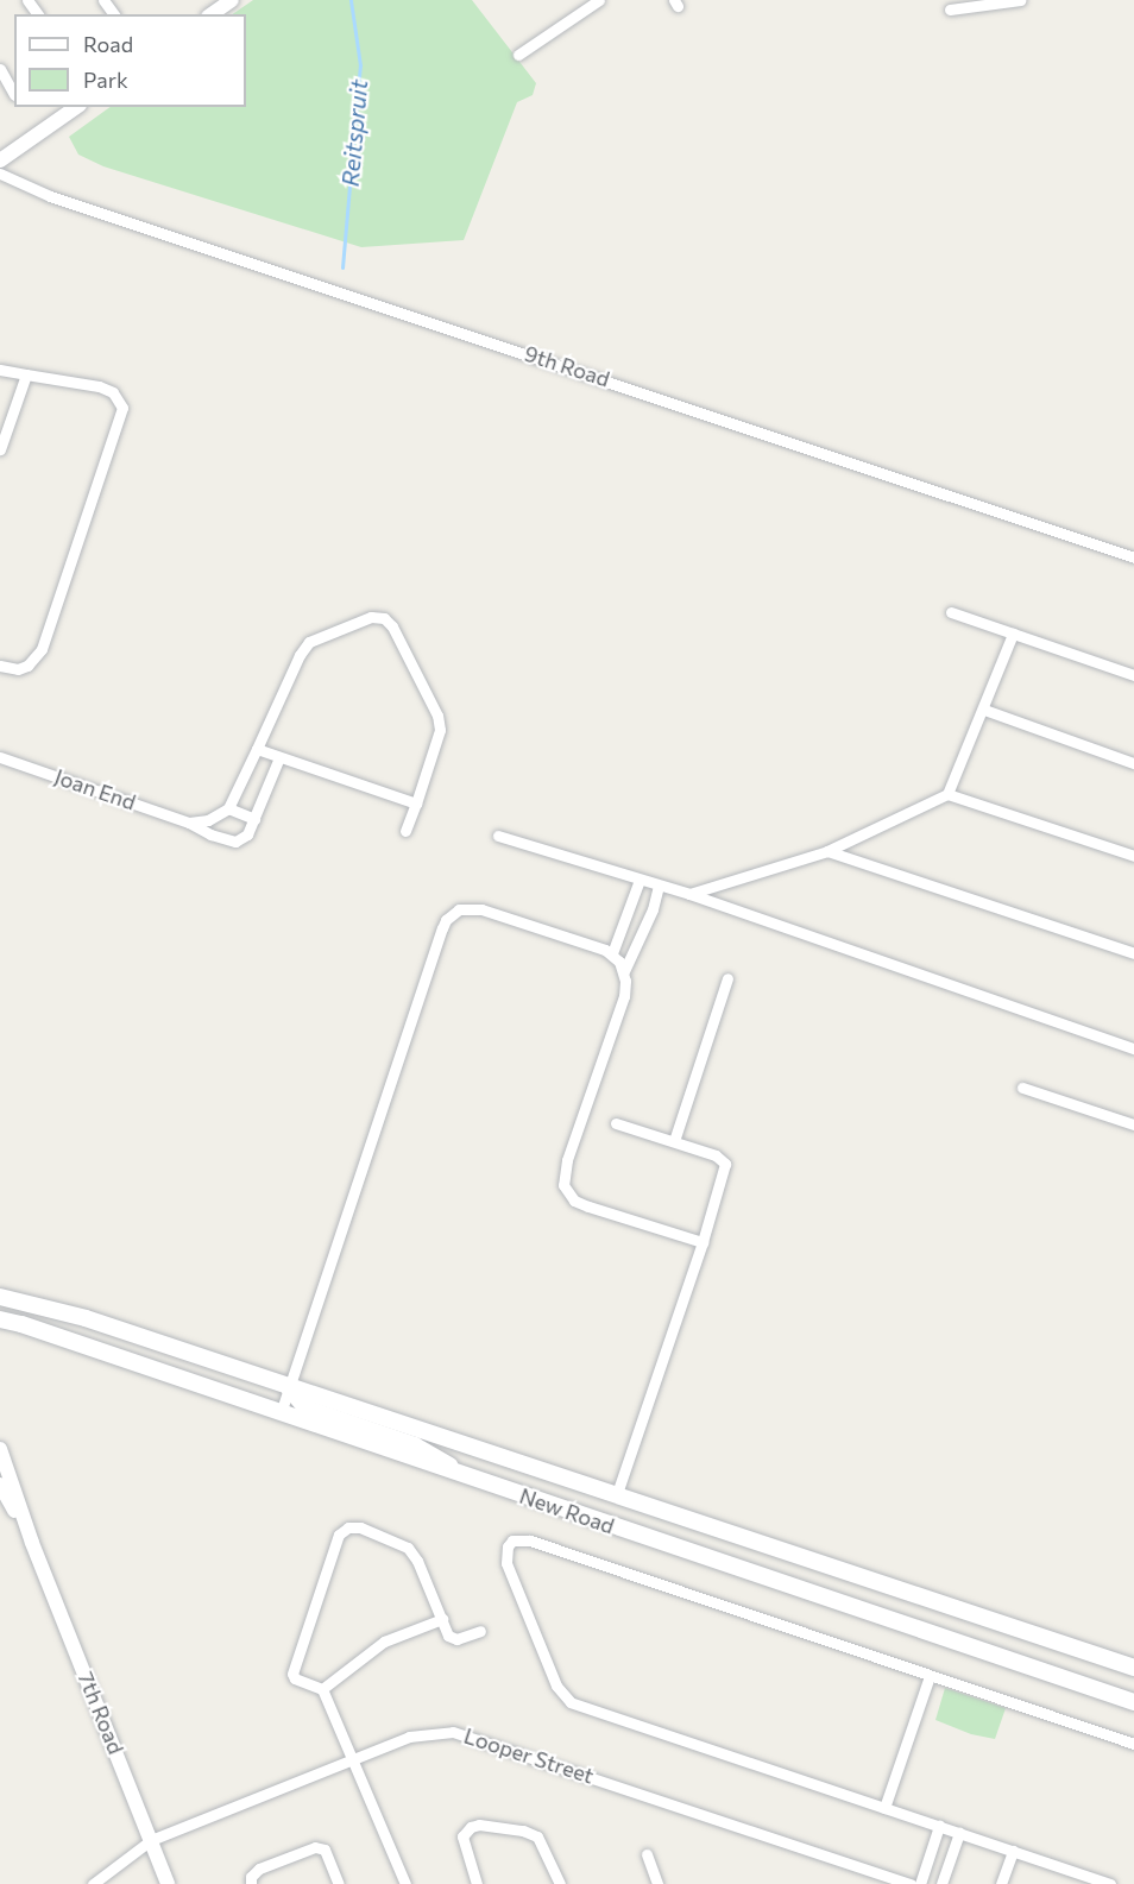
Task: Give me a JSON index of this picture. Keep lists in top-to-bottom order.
{
  "streets": {
    "main road": ["New Road"],
    "street": [
      "9th Road",
      "Joan End",
      "7th Road",
      "Looper Street"
    ]
  },
  "crossings": [
    ["7th Road", "Looper Street"]
  ],
  "water": ["Reitspruit"],
  "legend": ["Road", "Park"]
}
